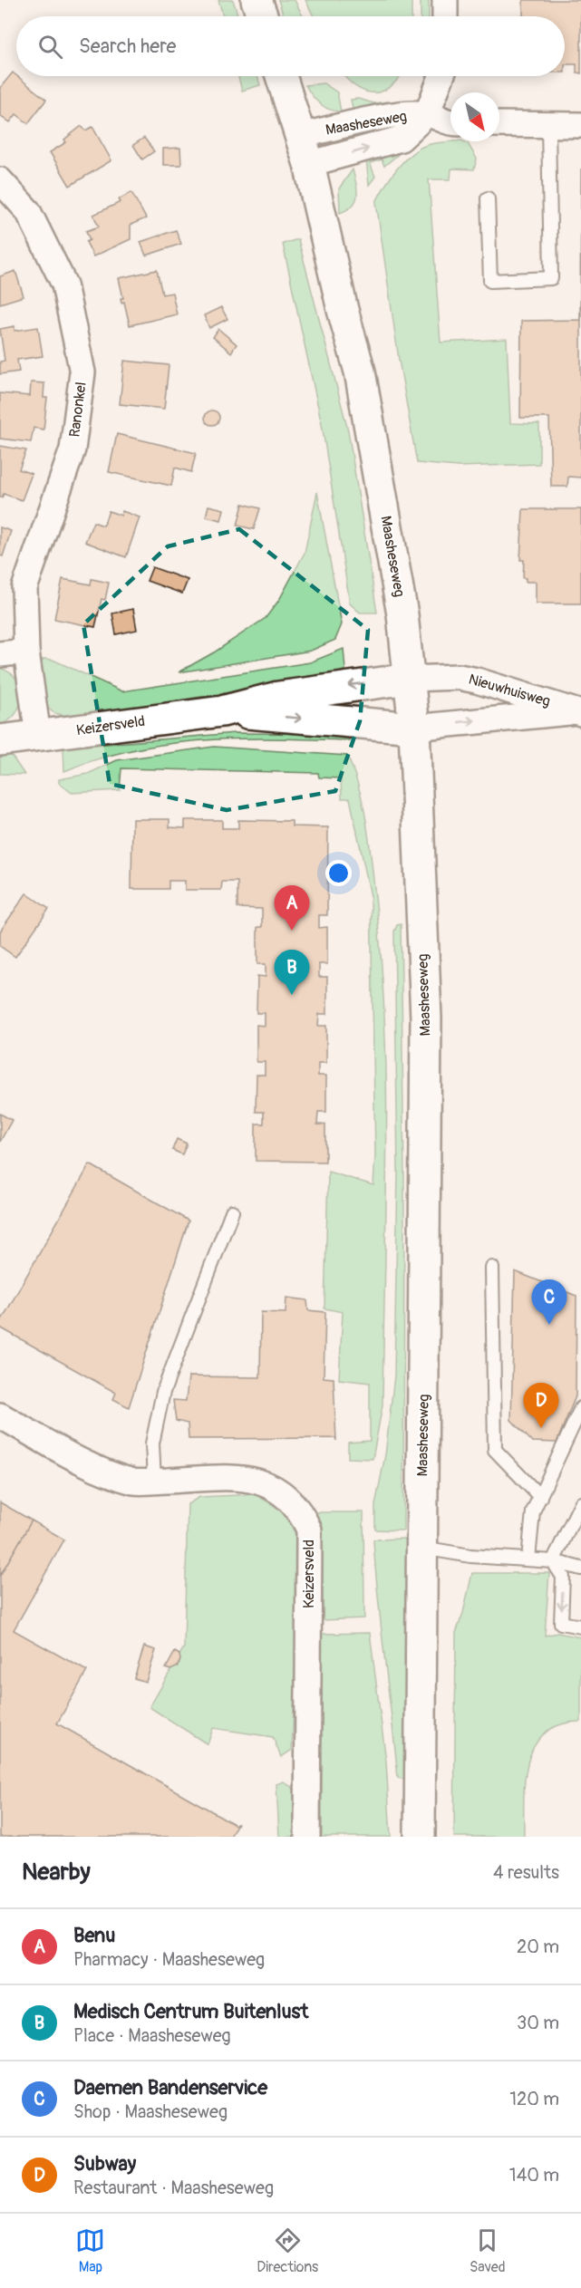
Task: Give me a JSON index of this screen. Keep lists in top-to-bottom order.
{
  "streets": {
    "main road": ["Maasheseweg", "Keizersveld"],
    "street": ["Ranonkel", "Nieuwhuisweg"]
  },
  "crossings": [
    ["Maasheseweg", "Nieuwhuisweg"],
    ["Maasheseweg", "Keizersveld"],
    ["Ranonkel", "Keizersveld"],
    ["Nieuwhuisweg", "Keizersveld"]
  ],
  "north": "bottom right",
  "page": {
    "search": "Search here",
    "pins": [
      "A",
      "B",
      "C",
      "D"
    ],
    "heading": ["Nearby", "4 results"],
    "list": [
      {
        "mark": "A",
        "name": "Benu",
        "note": "Pharmacy · Maasheseweg",
        "value": "20 m"
      },
      {
        "mark": "B",
        "name": "Medisch Centrum Buitenlust",
        "note": "Place · Maasheseweg",
        "value": "30 m"
      },
      {
        "mark": "C",
        "name": "Daemen Bandenservice",
        "note": "Shop · Maasheseweg",
        "value": "120 m"
      },
      {
        "mark": "D",
        "name": "Subway",
        "note": "Restaurant · Maasheseweg",
        "value": "140 m"
      }
    ],
    "nav": ["Map", "Directions", "Saved"]
  }
}
